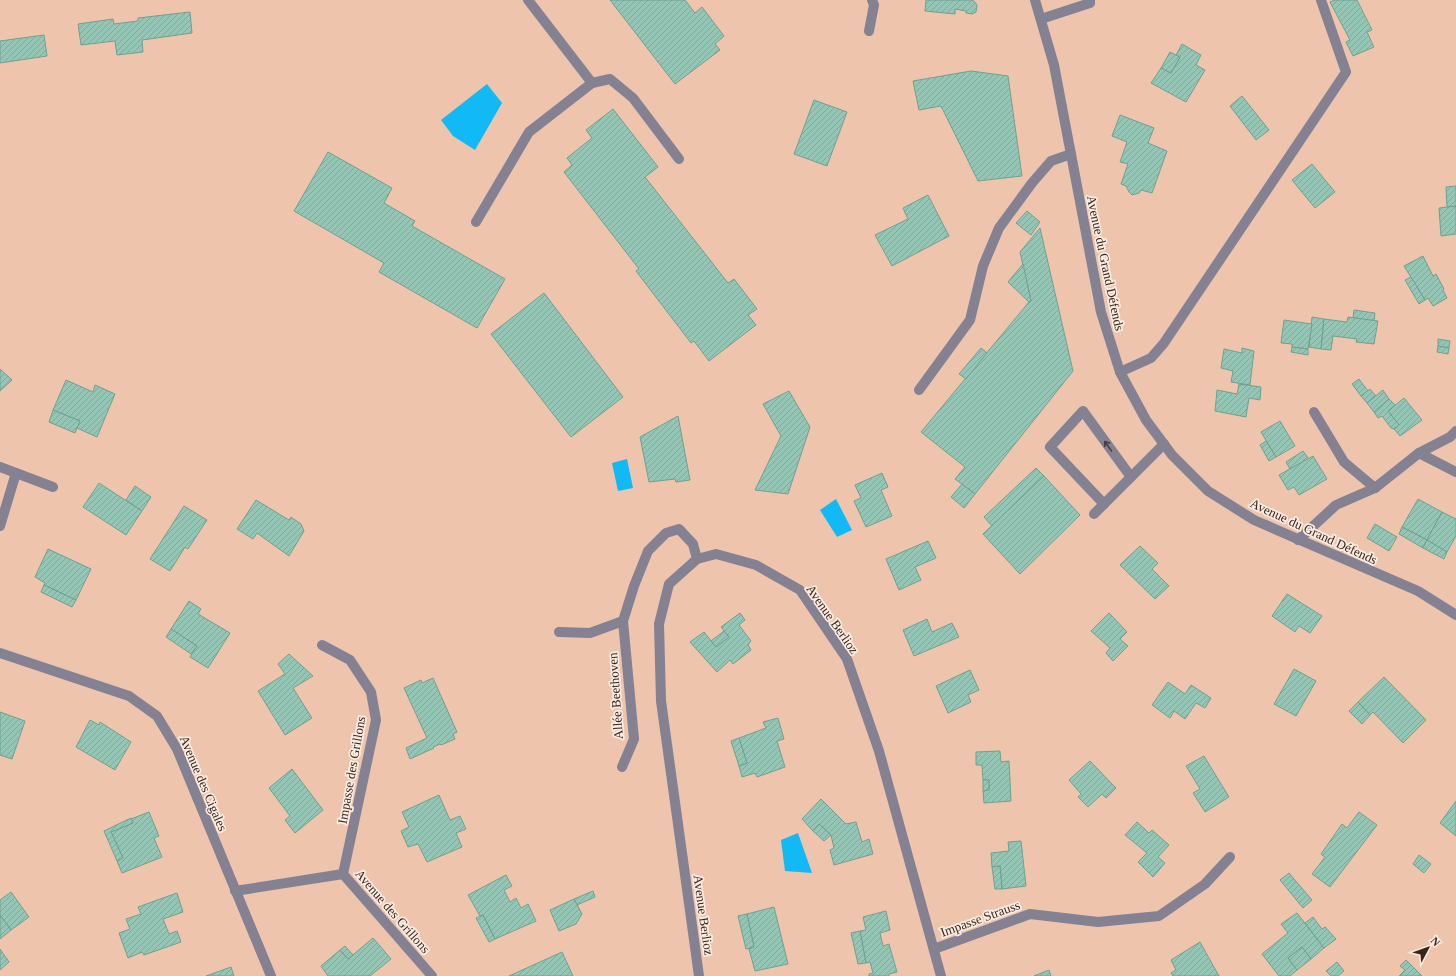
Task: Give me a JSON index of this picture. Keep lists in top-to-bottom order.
{
  "streets": {
    "street": [
      "Avenue du Grand Défends",
      "Avenue Berlioz",
      "Allée Beethoven",
      "Impasse des Grillons",
      "Avenue des Cigales",
      "Avenue des Grillons",
      "Impasse Strauss"
    ]
  },
  "crossings": [
    ["Avenue Berlioz", "Allée Beethoven"],
    ["Avenue Berlioz", "Impasse Strauss"],
    ["Impasse des Grillons", "Avenue des Grillons"],
    ["Avenue des Cigales", "Avenue des Grillons"]
  ],
  "north": "top right"
}
